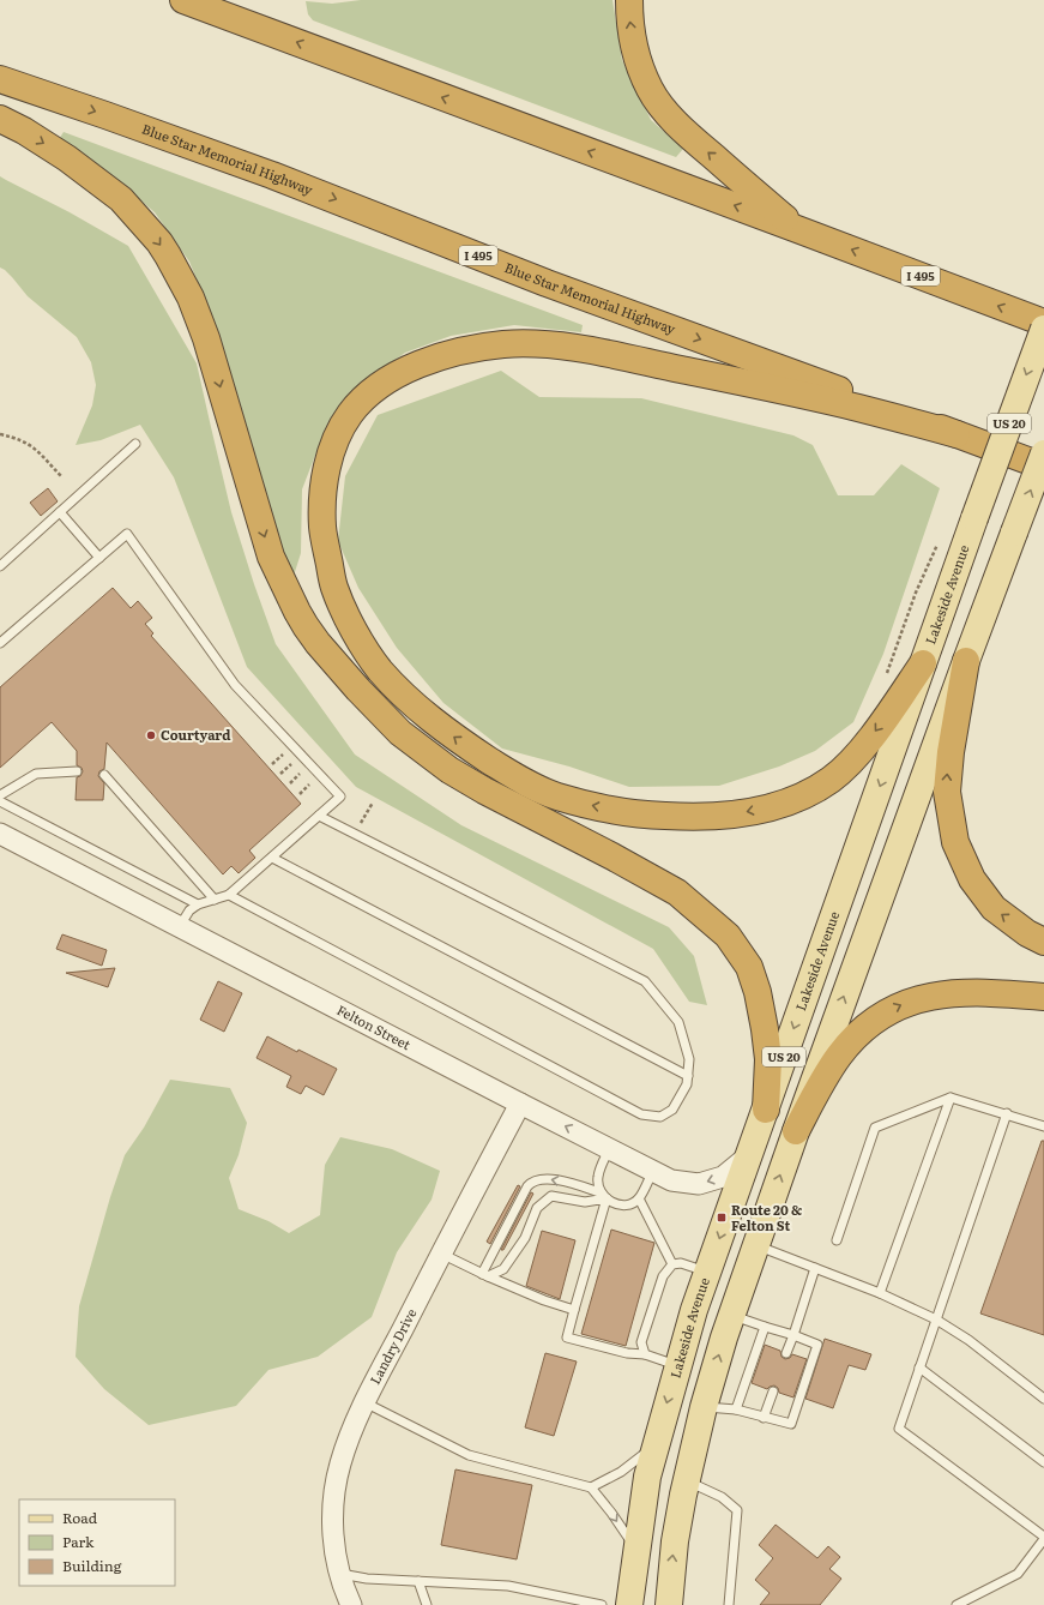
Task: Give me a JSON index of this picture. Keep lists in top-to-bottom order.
{
  "streets": {
    "highway": ["Blue Star Memorial Highway", "I 495"],
    "main road": ["US 20", "Lakeside Avenue"],
    "street": ["Felton Street", "Landry Drive"]
  },
  "crossings": [
    ["Lakeside Avenue", "Felton Street"],
    ["Felton Street", "Landry Drive"]
  ],
  "places": {
    "other": ["Courtyard"],
    "transit": ["Route 20 & Felton St"]
  },
  "legend": ["Road", "Park", "Building"]
}
